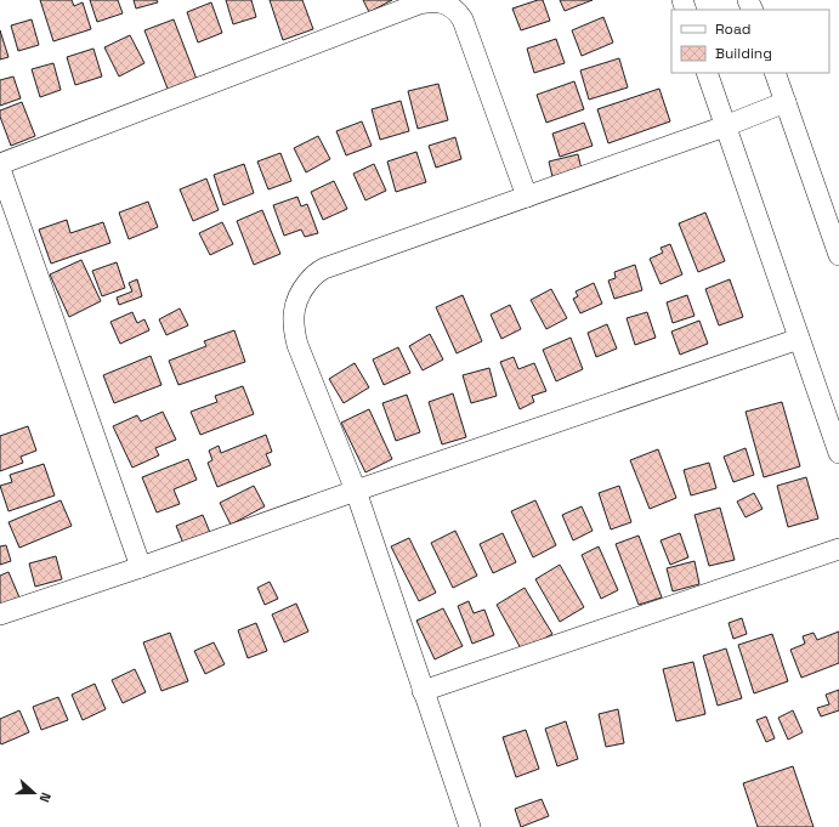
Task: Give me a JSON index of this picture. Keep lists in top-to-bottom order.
{
  "legend": ["Road", "Building"],
  "north": "right"
}
